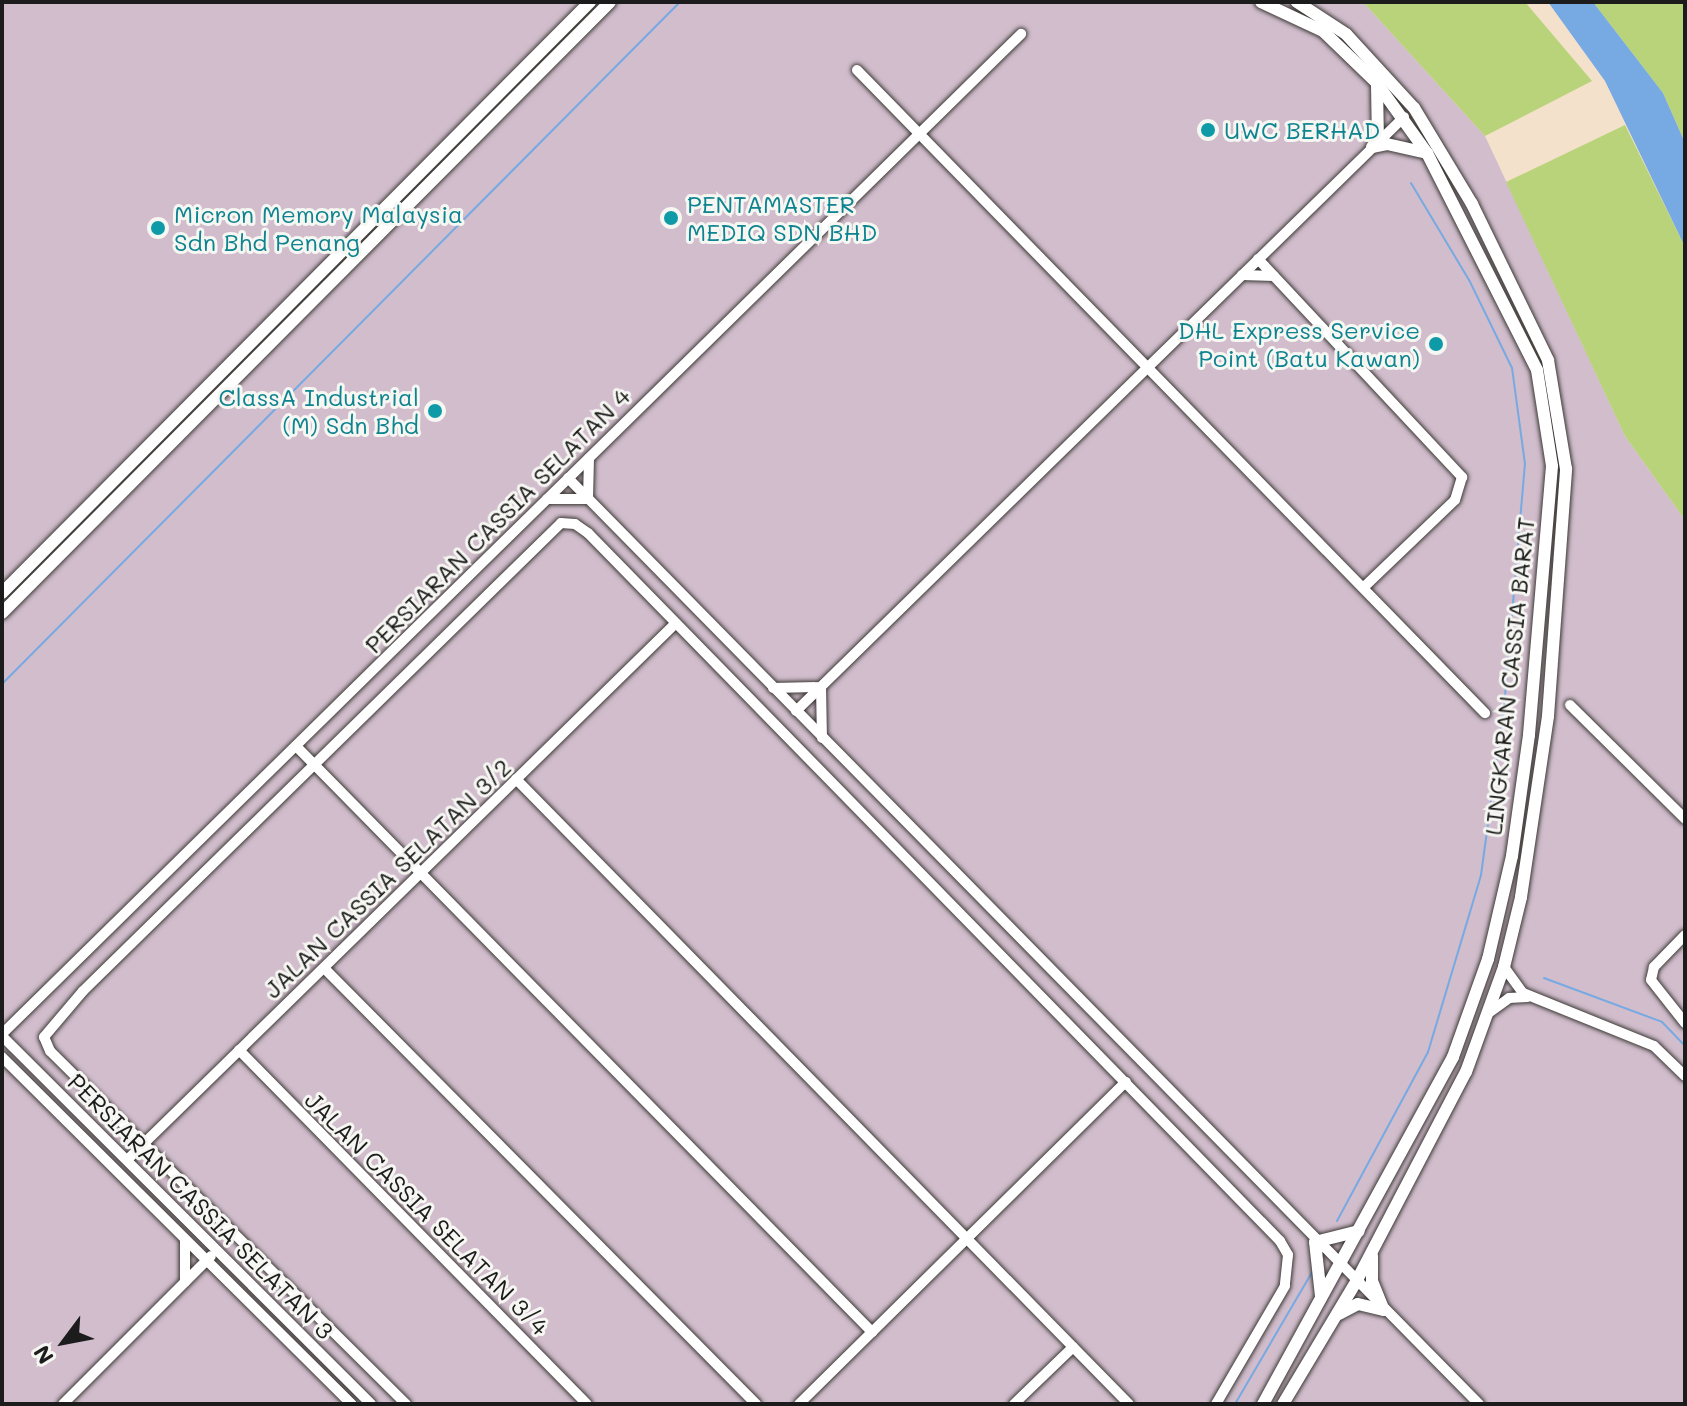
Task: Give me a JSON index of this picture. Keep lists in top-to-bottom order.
{
  "streets": {
    "main road": ["LINGKARAN CASSIA BARAT"],
    "street": [
      "PERSIARAN CASSIA SELATAN 4",
      "JALAN CASSIA SELATAN 3/2",
      "PERSIARAN CASSIA SELATAN 3",
      "JALAN CASSIA SELATAN 3/4"
    ]
  },
  "crossings": [
    ["PERSIARAN CASSIA SELATAN 4", "PERSIARAN CASSIA SELATAN 3"],
    ["JALAN CASSIA SELATAN 3/2", "PERSIARAN CASSIA SELATAN 3"],
    ["JALAN CASSIA SELATAN 3/2", "JALAN CASSIA SELATAN 3/4"]
  ],
  "places": [
    "UWC BERHAD",
    "PENTAMASTER MEDIQ SDN BHD",
    "Micron Memory Malaysia Sdn Bhd Penang",
    "DHL Express Service Point (Batu Kawan)",
    "ClassA Industrial (M) Sdn Bhd"
  ],
  "north": "bottom left"
}
